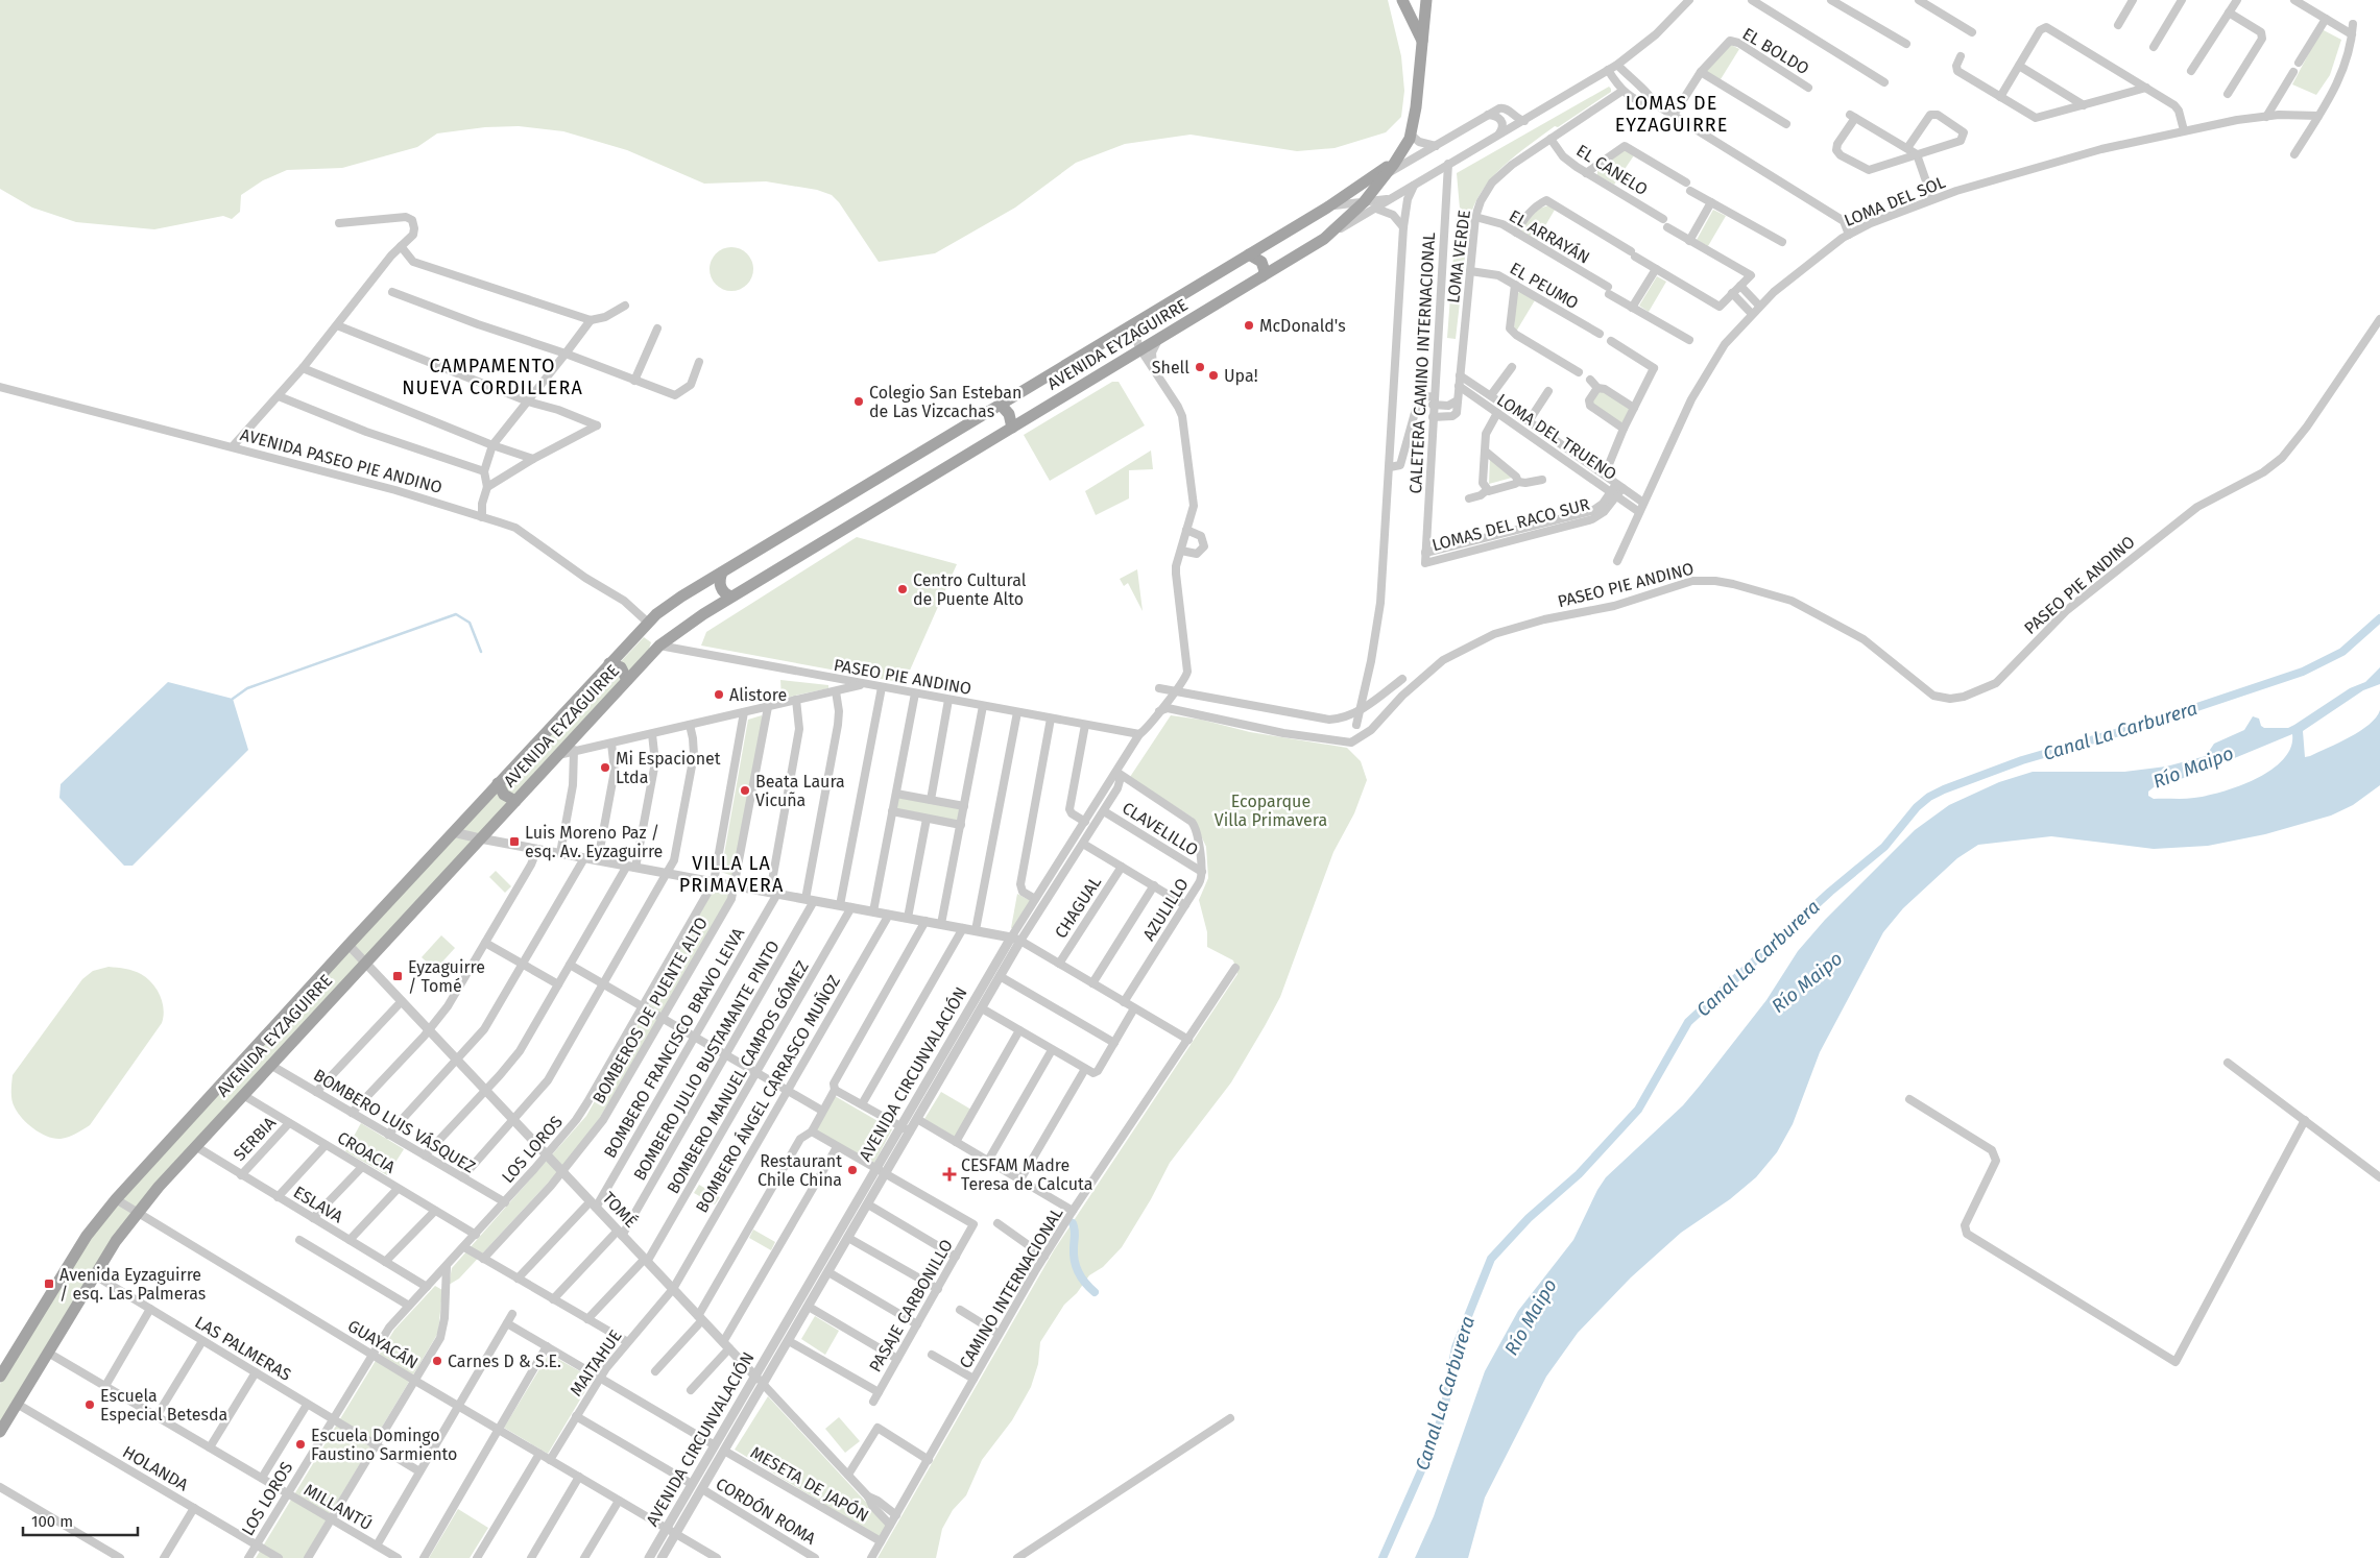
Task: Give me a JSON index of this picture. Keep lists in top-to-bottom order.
{
  "streets": {
    "main road": ["AVENIDA EYZAGUIRRE"],
    "street": [
      "EL BOLDO",
      "EL CANELO",
      "LOMA DEL SOL",
      "EL ARRAYÁN",
      "LOMA VERDE",
      "EL PEUMO",
      "CALETERA CAMINO INTERNACIONAL",
      "LOMA DEL TRUENO",
      "AVENIDA PASEO PIE ANDINO",
      "LOMAS DEL RACO SUR",
      "PASEO PIE ANDINO",
      "CLAVELILLO",
      "CHAGUAL",
      "AZULILLO",
      "BOMBEROS DE PUENTE ALTO",
      "BOMBERO FRANCISCO BRAVO LEIVA",
      "BOMBERO JULIO BUSTAMANTE PINTO",
      "AVENIDA CIRCUNVALACIÓN",
      "BOMBERO MANUEL CAMPOS GÓMEZ",
      "BOMBERO ÁNGEL CARRASCO MUÑOZ",
      "BOMBERO LUIS VÁSQUEZ",
      "SERBIA",
      "LOS LOROS",
      "CROACIA",
      "ESLAVA",
      "TOMÉ",
      "CAMINO INTERNACIONAL",
      "PASAJE CARBONILLO",
      "GUAYACÁN",
      "LAS PALMERAS",
      "MAITAHUE",
      "HOLANDA",
      "MESETA DE JAPÓN",
      "MILLANTÚ",
      "CORDÓN ROMA"
    ]
  },
  "crossings": [
    ["EL CANELO", "LOMA VERDE"],
    ["LOMA DEL SOL", "LOMA DEL TRUENO"],
    ["EL ARRAYÁN", "LOMA VERDE"],
    ["LOMA VERDE", "EL PEUMO"],
    ["LOMA VERDE", "CALETERA CAMINO INTERNACIONAL"],
    ["LOMA VERDE", "LOMA DEL TRUENO"],
    ["AVENIDA EYZAGUIRRE", "CALETERA CAMINO INTERNACIONAL"],
    ["AVENIDA EYZAGUIRRE", "AVENIDA PASEO PIE ANDINO"],
    ["AVENIDA EYZAGUIRRE", "PASEO PIE ANDINO"],
    ["AVENIDA EYZAGUIRRE", "AVENIDA CIRCUNVALACIÓN"],
    ["AVENIDA EYZAGUIRRE", "BOMBERO LUIS VÁSQUEZ"],
    ["AVENIDA EYZAGUIRRE", "CROACIA"],
    ["AVENIDA EYZAGUIRRE", "ESLAVA"],
    ["AVENIDA EYZAGUIRRE", "TOMÉ"],
    ["AVENIDA EYZAGUIRRE", "GUAYACÁN"],
    ["AVENIDA EYZAGUIRRE", "LAS PALMERAS"],
    ["AVENIDA EYZAGUIRRE", "HOLANDA"],
    ["AVENIDA EYZAGUIRRE", "MILLANTÚ"],
    ["CALETERA CAMINO INTERNACIONAL", "LOMAS DEL RACO SUR"],
    ["LOMA DEL TRUENO", "LOMAS DEL RACO SUR"],
    ["PASEO PIE ANDINO", "AVENIDA CIRCUNVALACIÓN"],
    ["CLAVELILLO", "AZULILLO"],
    ["CLAVELILLO", "AVENIDA CIRCUNVALACIÓN"],
    ["AZULILLO", "AVENIDA CIRCUNVALACIÓN"],
    ["BOMBEROS DE PUENTE ALTO", "TOMÉ"],
    ["BOMBERO FRANCISCO BRAVO LEIVA", "TOMÉ"],
    ["BOMBERO JULIO BUSTAMANTE PINTO", "TOMÉ"],
    ["AVENIDA CIRCUNVALACIÓN", "TOMÉ"],
    ["AVENIDA CIRCUNVALACIÓN", "PASAJE CARBONILLO"],
    ["AVENIDA CIRCUNVALACIÓN", "GUAYACÁN"],
    ["AVENIDA CIRCUNVALACIÓN", "MESETA DE JAPÓN"],
    ["AVENIDA CIRCUNVALACIÓN", "CORDÓN ROMA"],
    ["BOMBERO MANUEL CAMPOS GÓMEZ", "TOMÉ"],
    ["BOMBERO ÁNGEL CARRASCO MUÑOZ", "TOMÉ"],
    ["BOMBERO ÁNGEL CARRASCO MUÑOZ", "MAITAHUE"],
    ["BOMBERO LUIS VÁSQUEZ", "LOS LOROS"],
    ["SERBIA", "CROACIA"],
    ["SERBIA", "ESLAVA"],
    ["LOS LOROS", "CROACIA"],
    ["LOS LOROS", "ESLAVA"],
    ["LOS LOROS", "TOMÉ"],
    ["LOS LOROS", "GUAYACÁN"],
    ["LOS LOROS", "LAS PALMERAS"],
    ["LOS LOROS", "HOLANDA"],
    ["LOS LOROS", "MILLANTÚ"],
    ["TOMÉ", "CAMINO INTERNACIONAL"],
    ["TOMÉ", "MAITAHUE"],
    ["CAMINO INTERNACIONAL", "MESETA DE JAPÓN"],
    ["GUAYACÁN", "MAITAHUE"],
    ["MAITAHUE", "CORDÓN ROMA"]
  ],
  "districts": ["LOMAS DE EYZAGUIRRE", "CAMPAMENTO NUEVA CORDILLERA", "VILLA LA PRIMAVERA"],
  "water": ["Canal La Carburera", "Río Maipo"],
  "parks": ["Ecoparque Villa Primavera"],
  "places": {
    "other": [
      "McDonald's",
      "Shell",
      "Upa!",
      "Colegio San Esteban de Las Vizcachas",
      "Centro Cultural de Puente Alto",
      "Alistore",
      "Mi Espacionet Ltda",
      "Beata Laura Vicuña",
      "Restaurant Chile China",
      "Carnes D & S.E.",
      "Escuela Especial Betesda",
      "Escuela Domingo Faustino Sarmiento"
    ],
    "transit": ["Luis Moreno Paz / esq. Av. Eyzaguirre", "Eyzaguirre / Tomé", "Avenida Eyzaguirre / esq. Las Palmeras"],
    "health": ["CESFAM Madre Teresa de Calcuta"]
  },
  "scale_bar": "100 m"
}
